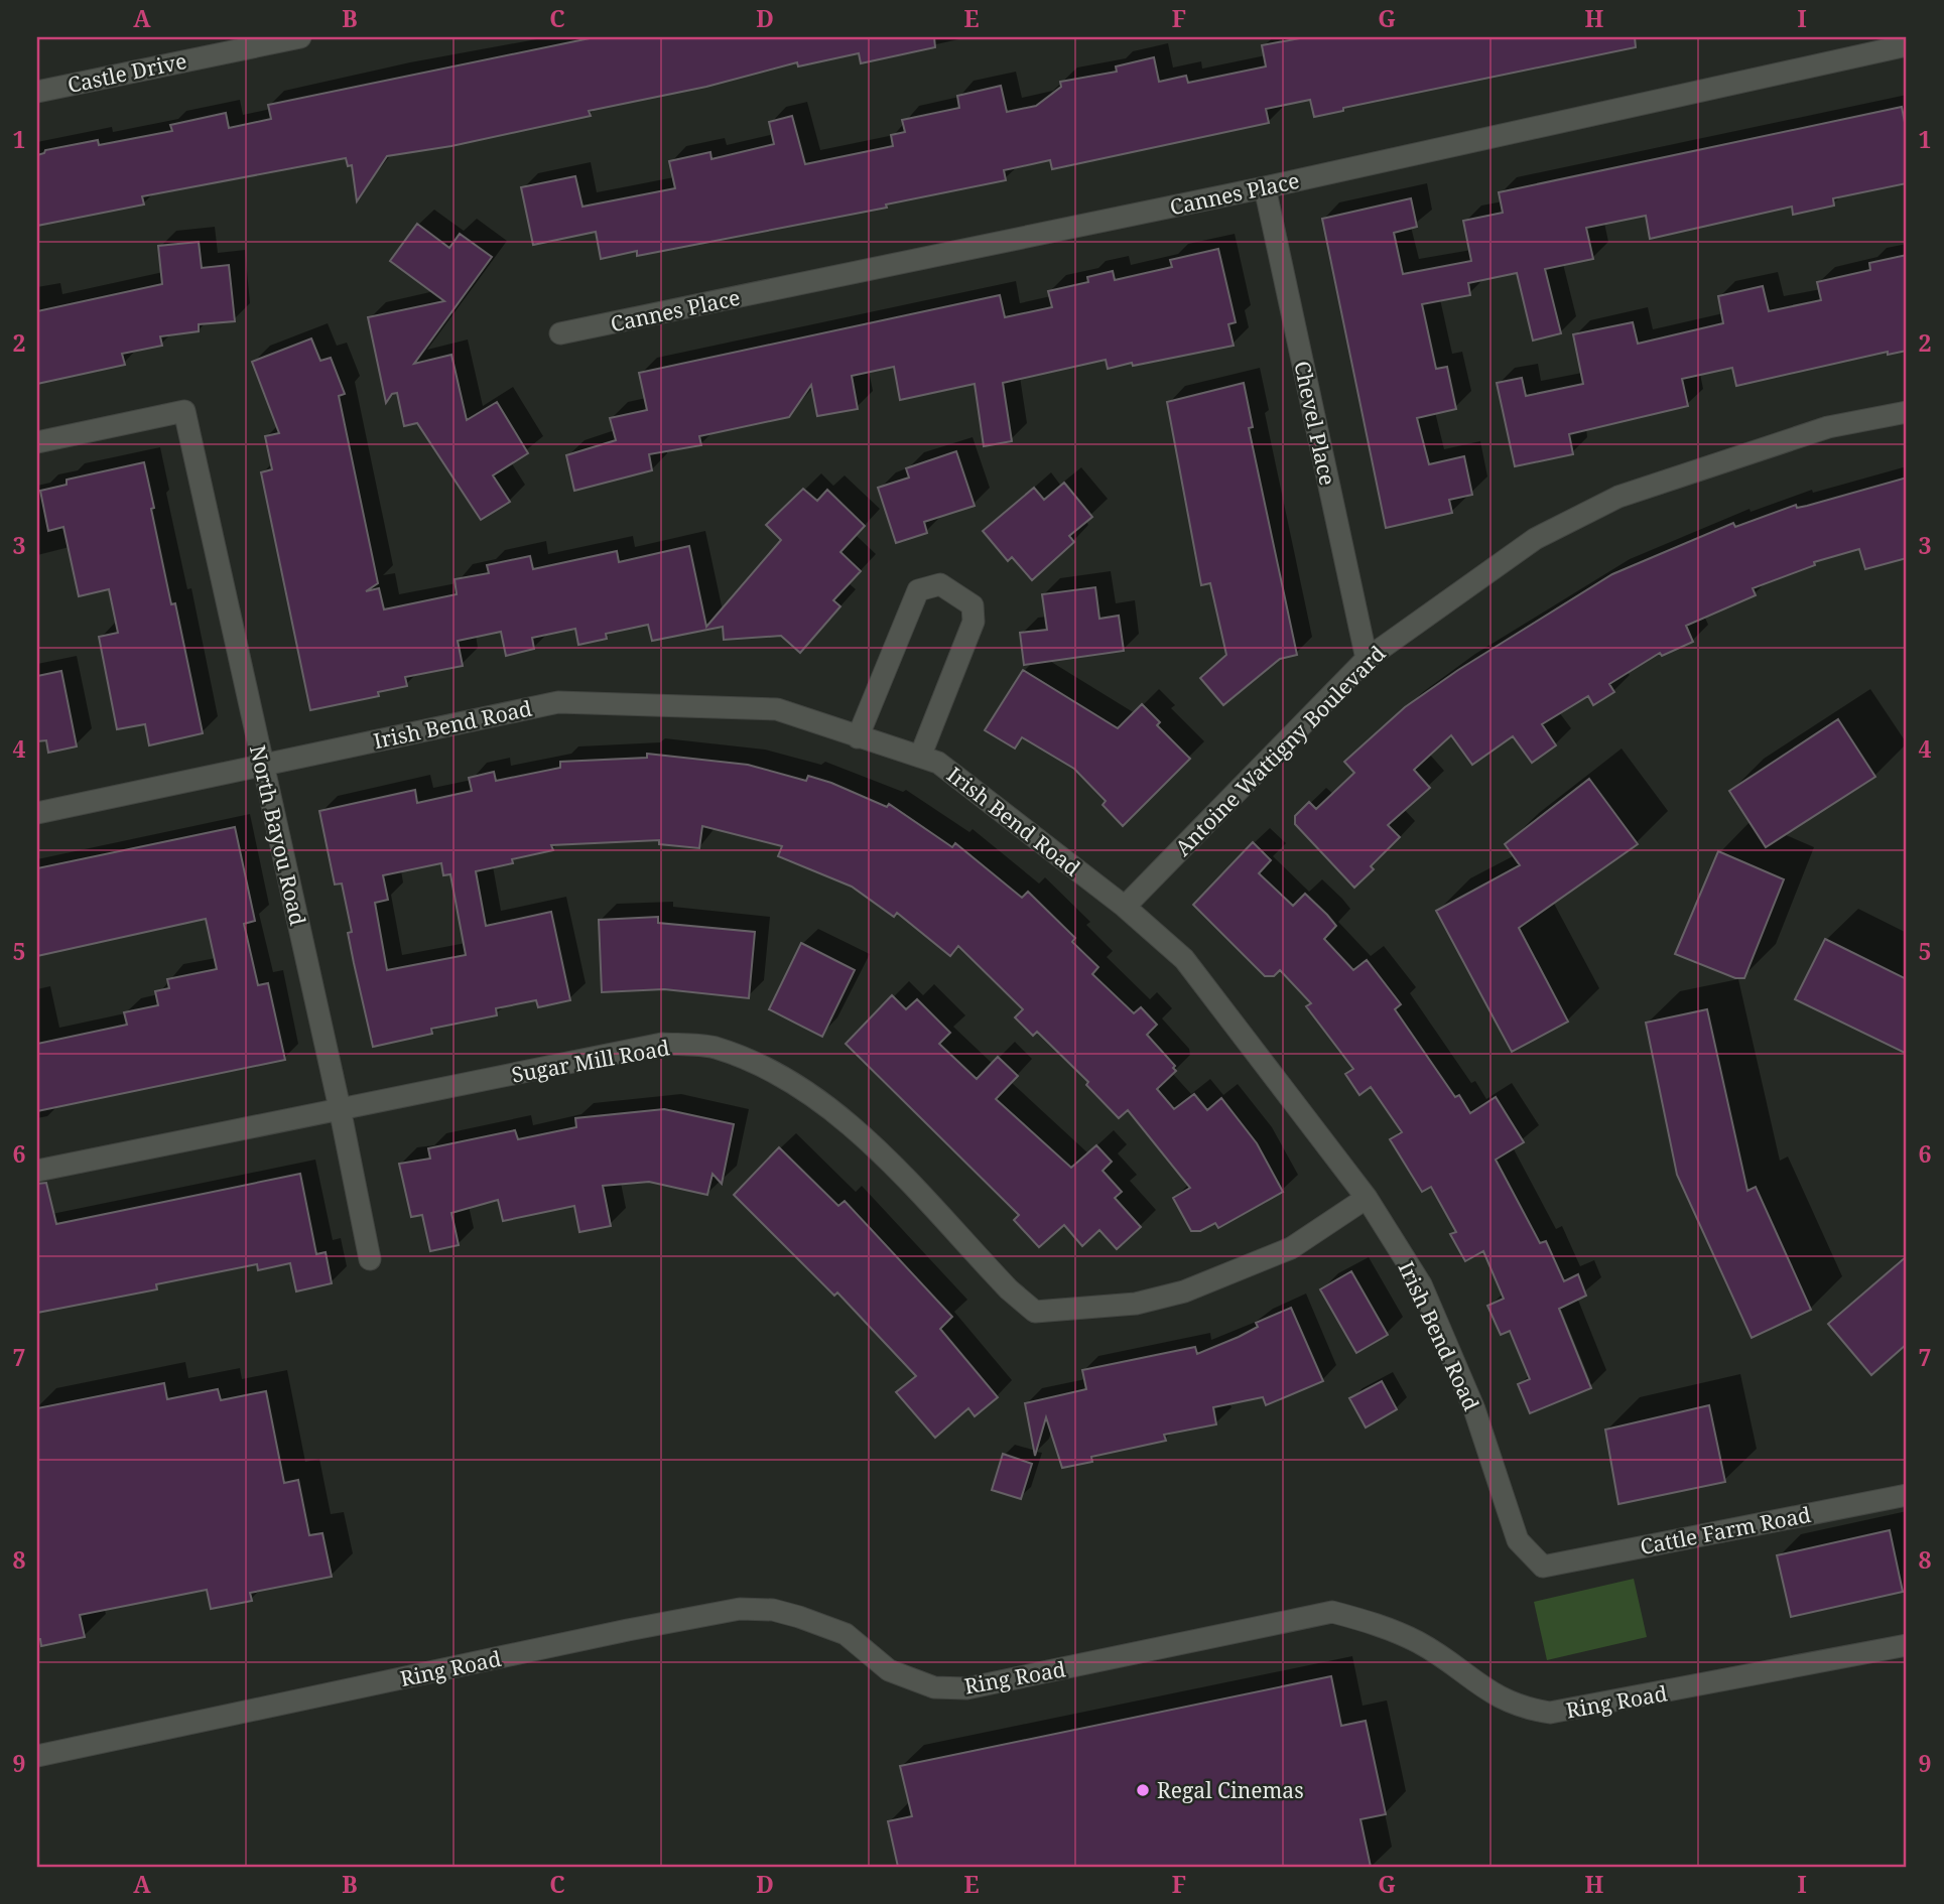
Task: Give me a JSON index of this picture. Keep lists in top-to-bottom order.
{
  "streets": {
    "street": [
      "Castle Drive",
      "Cannes Place",
      "Chevel Place",
      "Irish Bend Road",
      "Antoine Wattigny Boulevard",
      "North Bayou Road",
      "Sugar Mill Road",
      "Cattle Farm Road",
      "Ring Road"
    ]
  },
  "crossings": [
    ["Cannes Place", "Chevel Place"],
    ["Chevel Place", "Antoine Wattigny Boulevard"],
    ["Irish Bend Road", "Antoine Wattigny Boulevard"],
    ["Irish Bend Road", "North Bayou Road"],
    ["Irish Bend Road", "Sugar Mill Road"],
    ["Irish Bend Road", "Cattle Farm Road"],
    ["North Bayou Road", "Sugar Mill Road"]
  ],
  "places": ["Regal Cinemas"],
  "grid": {
    "columns": [
      "A",
      "B",
      "C",
      "D",
      "E",
      "F",
      "G",
      "H",
      "I"
    ],
    "rows": [
      "1",
      "2",
      "3",
      "4",
      "5",
      "6",
      "7",
      "8",
      "9"
    ]
  }
}
